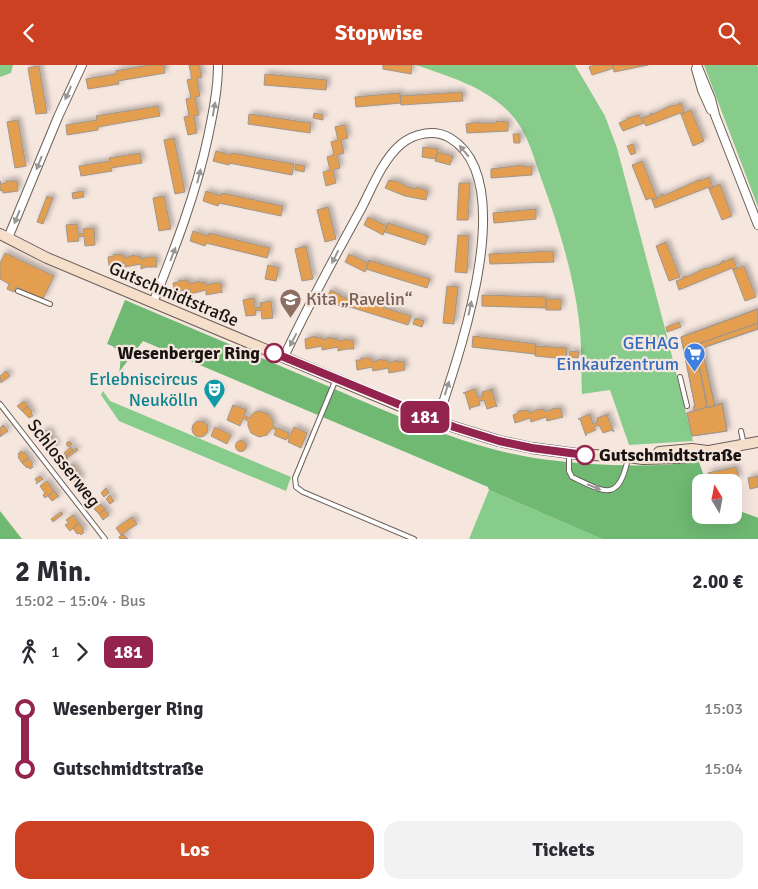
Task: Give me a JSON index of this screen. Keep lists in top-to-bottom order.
{
  "streets": {
    "street": ["Gutschmidtstraße"],
    "lane": ["Schlosserweg"]
  },
  "places": {
    "school or university": ["Kita „Ravelin“"],
    "other": ["Wesenberger Ring", "Gutschmidtstraße"],
    "supermarket": ["GEHAG Einkaufzentrum"],
    "theatre": ["Erlebniscircus Neukölln"]
  },
  "lines": ["bus line 181"],
  "north": "top",
  "page": {
    "header": "Stopwise",
    "on_map": "181",
    "heading": ["2 Min.", "15:02 – 15:04 · Bus", "2.00 €"],
    "legs": ["1", "181"],
    "list": [
      {
        "name": "Wesenberger Ring",
        "value": "15:03"
      },
      {
        "name": "Gutschmidtstraße",
        "value": "15:04"
      }
    ],
    "buttons": ["Los", "Tickets"]
  }
}
